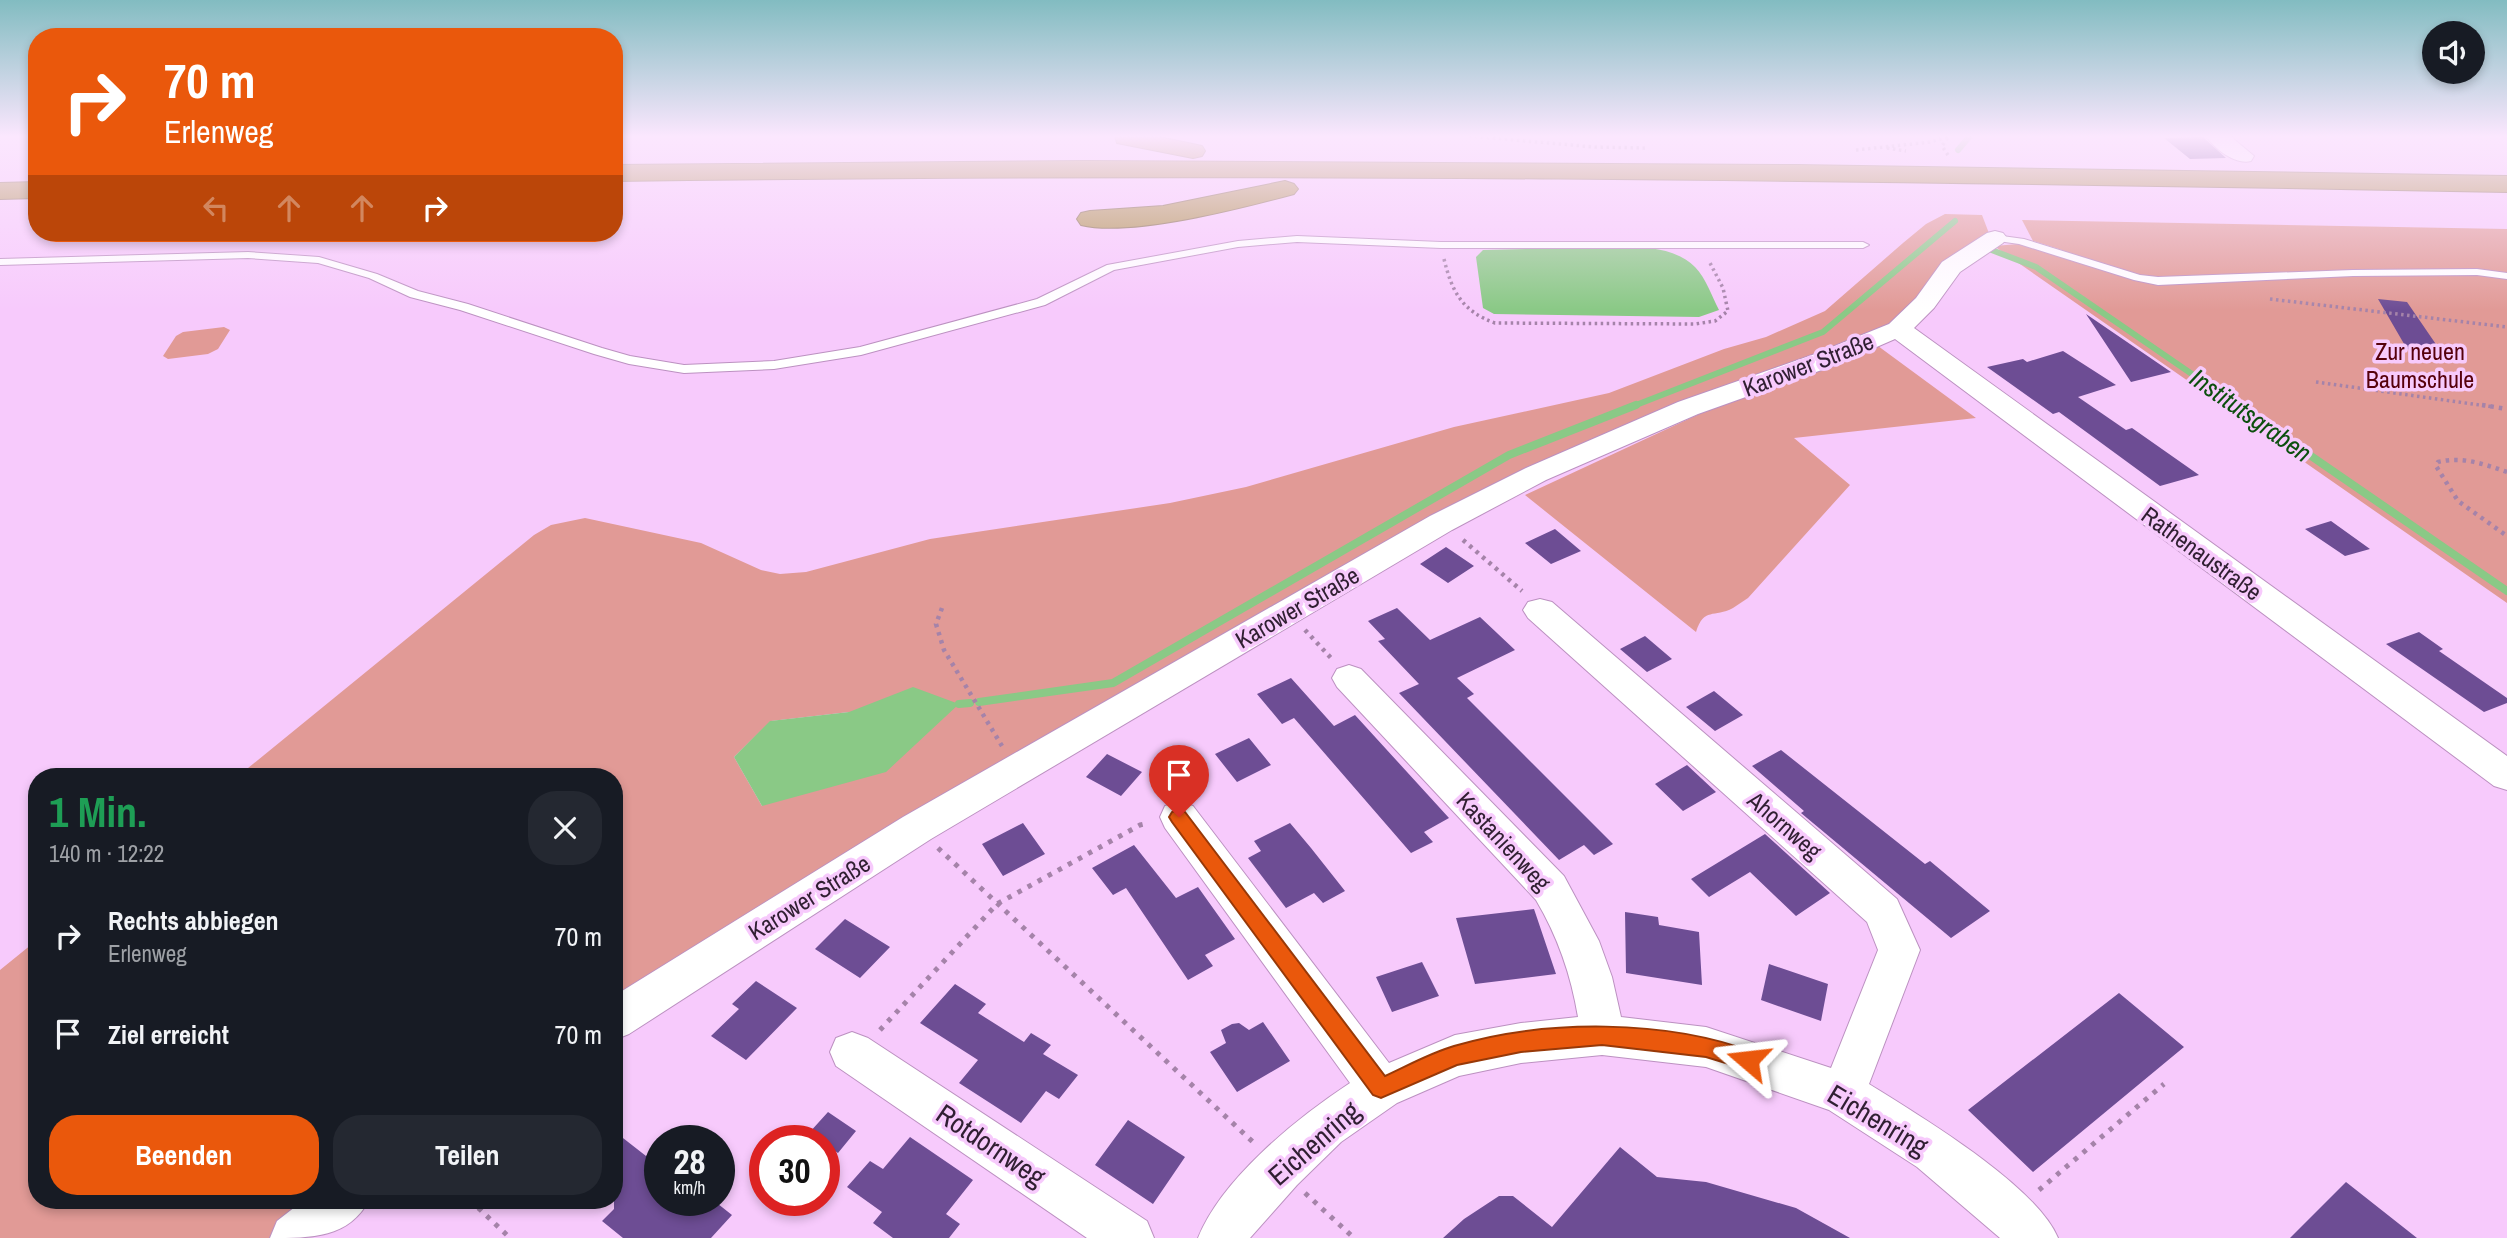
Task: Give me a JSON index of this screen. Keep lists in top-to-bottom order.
{
  "streets": {
    "street": [
      "Karower Straße",
      "Rathenaustraße",
      "Ahornweg",
      "Kastanienweg",
      "Eichenring",
      "Rotdornweg"
    ]
  },
  "crossings": [
    ["Karower Straße", "Rathenaustraße"],
    ["Ahornweg", "Eichenring"],
    ["Kastanienweg", "Eichenring"]
  ],
  "water": ["Institutsgraben"],
  "parks": ["Zur neuen Baumschule"],
  "page": {
    "turn": ["70 m", "Erlenweg"],
    "heading": ["1 Min.", "140 m · 12:22"],
    "list": [
      {
        "name": "Rechts abbiegen",
        "note": "Erlenweg",
        "value": "70 m"
      },
      {
        "name": "Ziel erreicht",
        "value": "70 m"
      }
    ],
    "buttons": ["Beenden", "Teilen"],
    "speed": "28 km/h",
    "limit": "30"
  }
}
